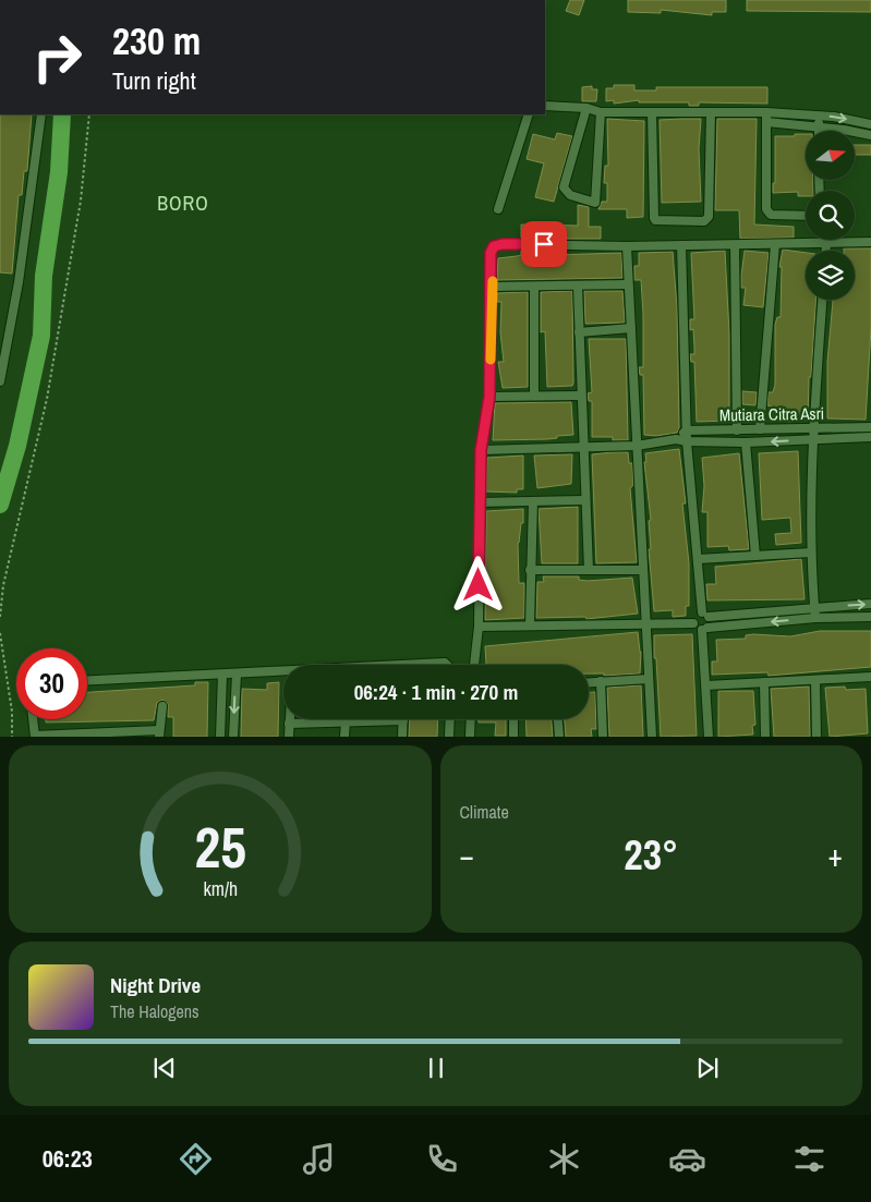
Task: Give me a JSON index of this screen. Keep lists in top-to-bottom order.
{
  "streets": {
    "street": ["Mutiara Citra Asri"]
  },
  "districts": ["BORO"],
  "north": "right",
  "page": {
    "turn": ["230 m", "Turn right"],
    "limit": "30",
    "trip": "06:24 · 1 min · 270 m",
    "tile": "Climate",
    "heat": ["−", "23°", "+"],
    "song": ["Night Drive", "The Halogens"],
    "tabs": "06:23",
    "gauge": ["25", "km/h"]
  }
}
